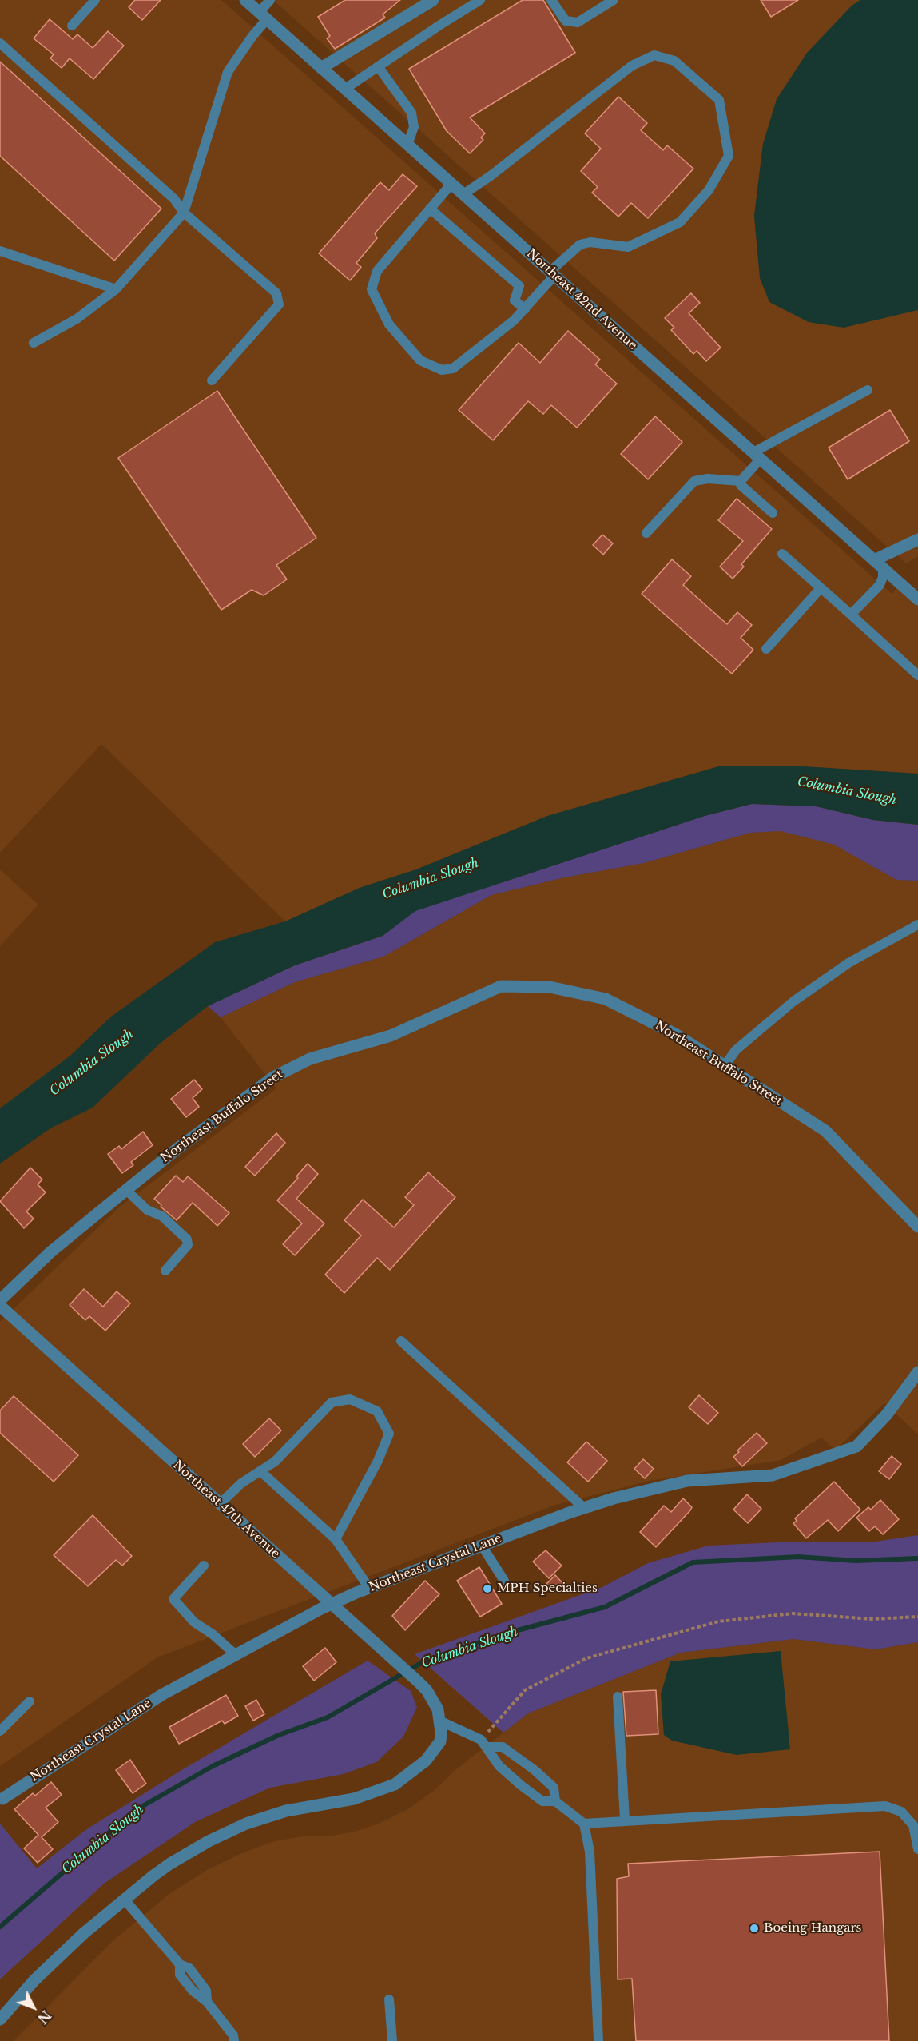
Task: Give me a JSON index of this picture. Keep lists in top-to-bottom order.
{
  "streets": {
    "street": [
      "Northeast 42nd Avenue",
      "Northeast Buffalo Street",
      "Northeast 47th Avenue",
      "Northeast Crystal Lane"
    ]
  },
  "crossings": [
    ["Northeast 47th Avenue", "Northeast Crystal Lane"]
  ],
  "water": ["Columbia Slough"],
  "places": ["MPH Specialties", "Boeing Hangars"],
  "north": "bottom right"
}
